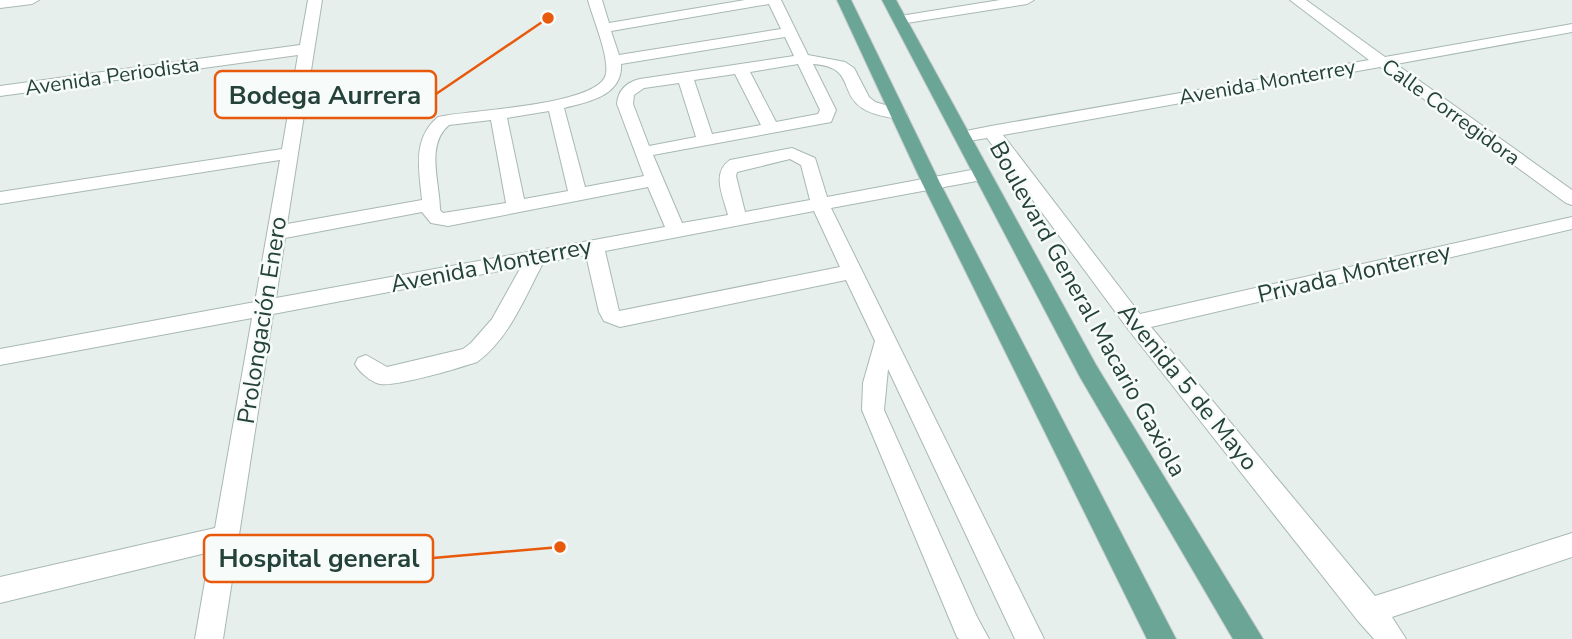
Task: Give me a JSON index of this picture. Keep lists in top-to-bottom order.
{
  "streets": {
    "main road": ["Boulevard General Macario Gaxiola"],
    "street": [
      "Avenida Periodista",
      "Avenida Monterrey",
      "Calle Corregidora",
      "Privada Monterrey",
      "Prolongación Enero",
      "Avenida 5 de Mayo"
    ]
  },
  "crossings": [
    ["Avenida Periodista", "Prolongación Enero"],
    ["Avenida Monterrey", "Calle Corregidora"],
    ["Avenida Monterrey", "Boulevard General Macario Gaxiola"],
    ["Avenida Monterrey", "Prolongación Enero"],
    ["Avenida Monterrey", "Avenida 5 de Mayo"],
    ["Privada Monterrey", "Avenida 5 de Mayo"]
  ],
  "places": ["Bodega Aurrera", "Hospital general"]
}
